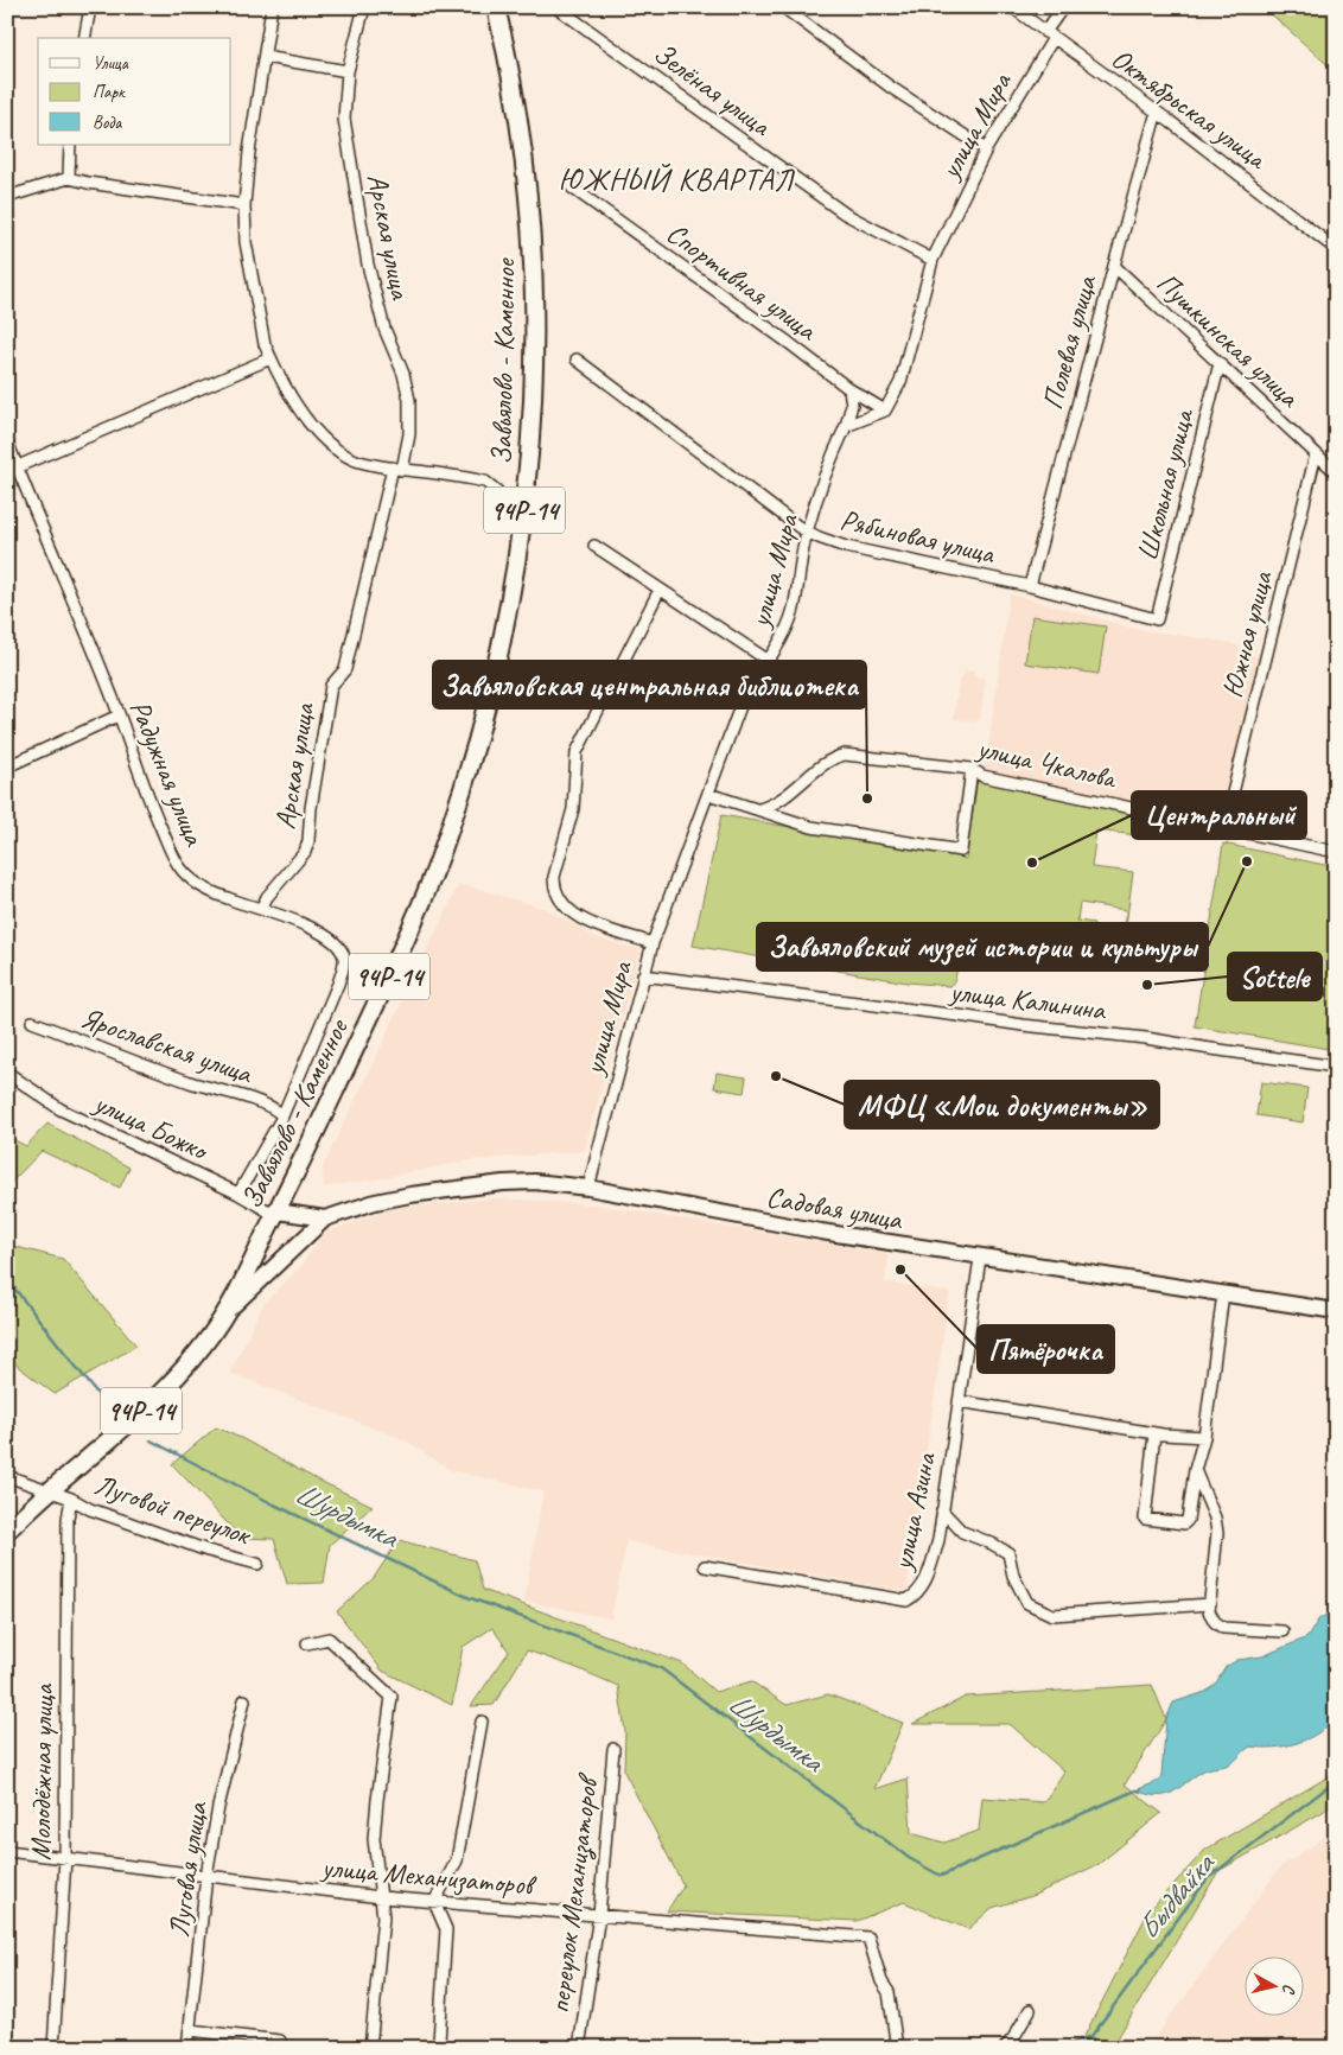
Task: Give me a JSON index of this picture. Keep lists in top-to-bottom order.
{
  "streets": {
    "main road": ["Завьялово - Каменное", "94Р-14"],
    "street": [
      "Зелёная улица",
      "Октябрьская улица",
      "улица Мира",
      "Арская улица",
      "Спортивная улица",
      "Пушкинская улица",
      "Полевая улица",
      "Школьная улица",
      "Рябиновая улица",
      "Южная улица",
      "улица Чкалова",
      "Радужная улица",
      "улица Калинина",
      "Ярославская улица",
      "улица Божко",
      "Садовая улица",
      "Луговой переулок",
      "улица Азина",
      "Молодёжная улица",
      "Луговая улица",
      "улица Механизаторов",
      "переулок Механизаторов"
    ]
  },
  "crossings": [
    ["Зелёная улица", "улица Мира"],
    ["Октябрьская улица", "улица Мира"],
    ["Октябрьская улица", "Полевая улица"],
    ["улица Мира", "Спортивная улица"],
    ["улица Мира", "Рябиновая улица"],
    ["улица Мира", "улица Калинина"],
    ["улица Мира", "Садовая улица"],
    ["Арская улица", "Радужная улица"],
    ["Пушкинская улица", "Полевая улица"],
    ["Пушкинская улица", "Школьная улица"],
    ["Пушкинская улица", "Южная улица"],
    ["Полевая улица", "Рябиновая улица"],
    ["Завьялово - Каменное", "улица Божко"],
    ["Завьялово - Каменное", "Луговой переулок"],
    ["Школьная улица", "Рябиновая улица"],
    ["Южная улица", "улица Чкалова"],
    ["Радужная улица", "Ярославская улица"],
    ["Радужная улица", "улица Божко"],
    ["Садовая улица", "улица Азина"],
    ["Луговой переулок", "Молодёжная улица"],
    ["Молодёжная улица", "улица Механизаторов"],
    ["Луговая улица", "улица Механизаторов"],
    ["улица Механизаторов", "переулок Механизаторов"]
  ],
  "districts": ["ЮЖНЫЙ КВАРТАЛ"],
  "water": ["Шурдымка", "Быдвайка"],
  "places": [
    "Завьяловская центральная библиотека",
    "Завьяловский музей истории и культуры",
    "Центральный",
    "Sottele",
    "МФЦ «Мои документы»",
    "Пятёрочка"
  ],
  "legend": ["Улица", "Парк", "Вода"],
  "north": "right"
}
